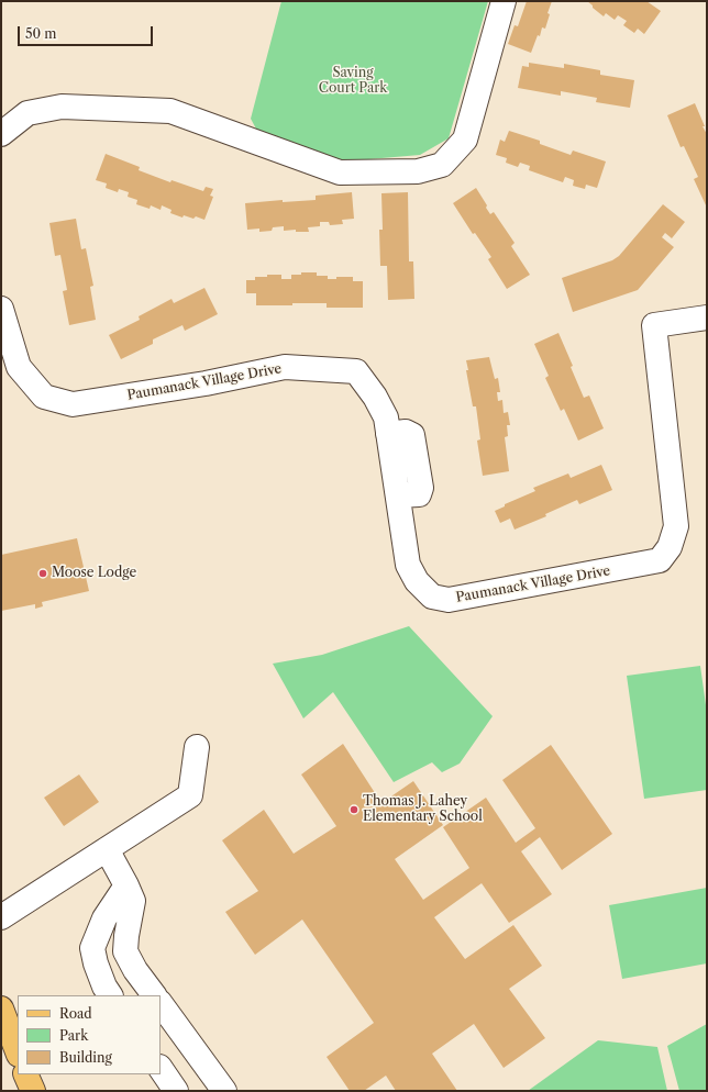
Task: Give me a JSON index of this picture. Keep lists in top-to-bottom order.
{
  "streets": {
    "street": ["Paumanack Village Drive"]
  },
  "parks": ["Saving Court Park"],
  "places": ["Moose Lodge", "Thomas J. Lahey Elementary School"],
  "legend": ["Road", "Park", "Building"],
  "scale_bar": "50 m"
}
